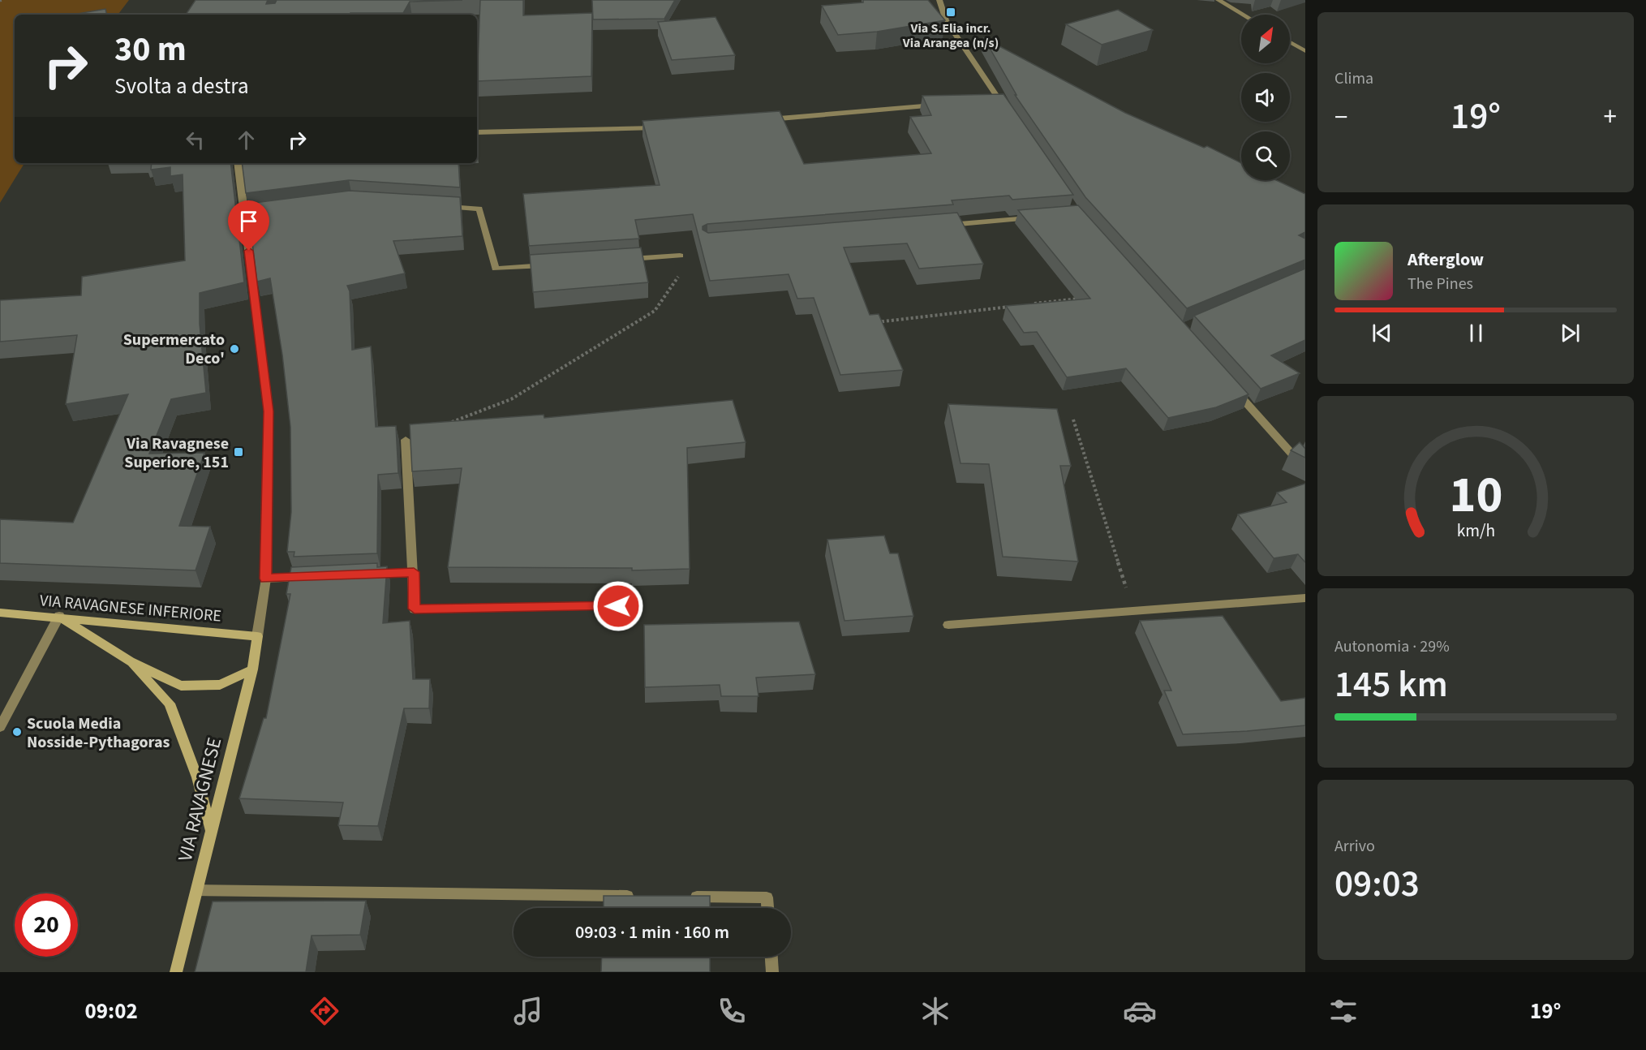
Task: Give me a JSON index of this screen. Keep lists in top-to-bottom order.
{
  "streets": {
    "main road": ["VIA RAVAGNESE INFERIORE", "VIA RAVAGNESE"]
  },
  "crossings": [
    ["VIA RAVAGNESE INFERIORE", "VIA RAVAGNESE"]
  ],
  "places": {
    "transit": ["Via S.Elia incr. Via Arangea (n/s)", "Via Ravagnese Superiore, 151"],
    "other": ["Supermercato Deco'", "Scuola Media Nosside-Pythagoras"]
  },
  "north": "top right",
  "page": {
    "tile": [
      "Clima",
      ["Autonomia · 29%", "145 km"],
      ["Arrivo", "09:03"]
    ],
    "turn": ["30 m", "Svolta a destra"],
    "heat": ["−", "19°", "+"],
    "song": ["Afterglow", "The Pines"],
    "limit": "20",
    "trip": "09:03 · 1 min · 160 m",
    "tabs": ["09:02", "19°"],
    "gauge": ["10", "km/h"]
  }
}
